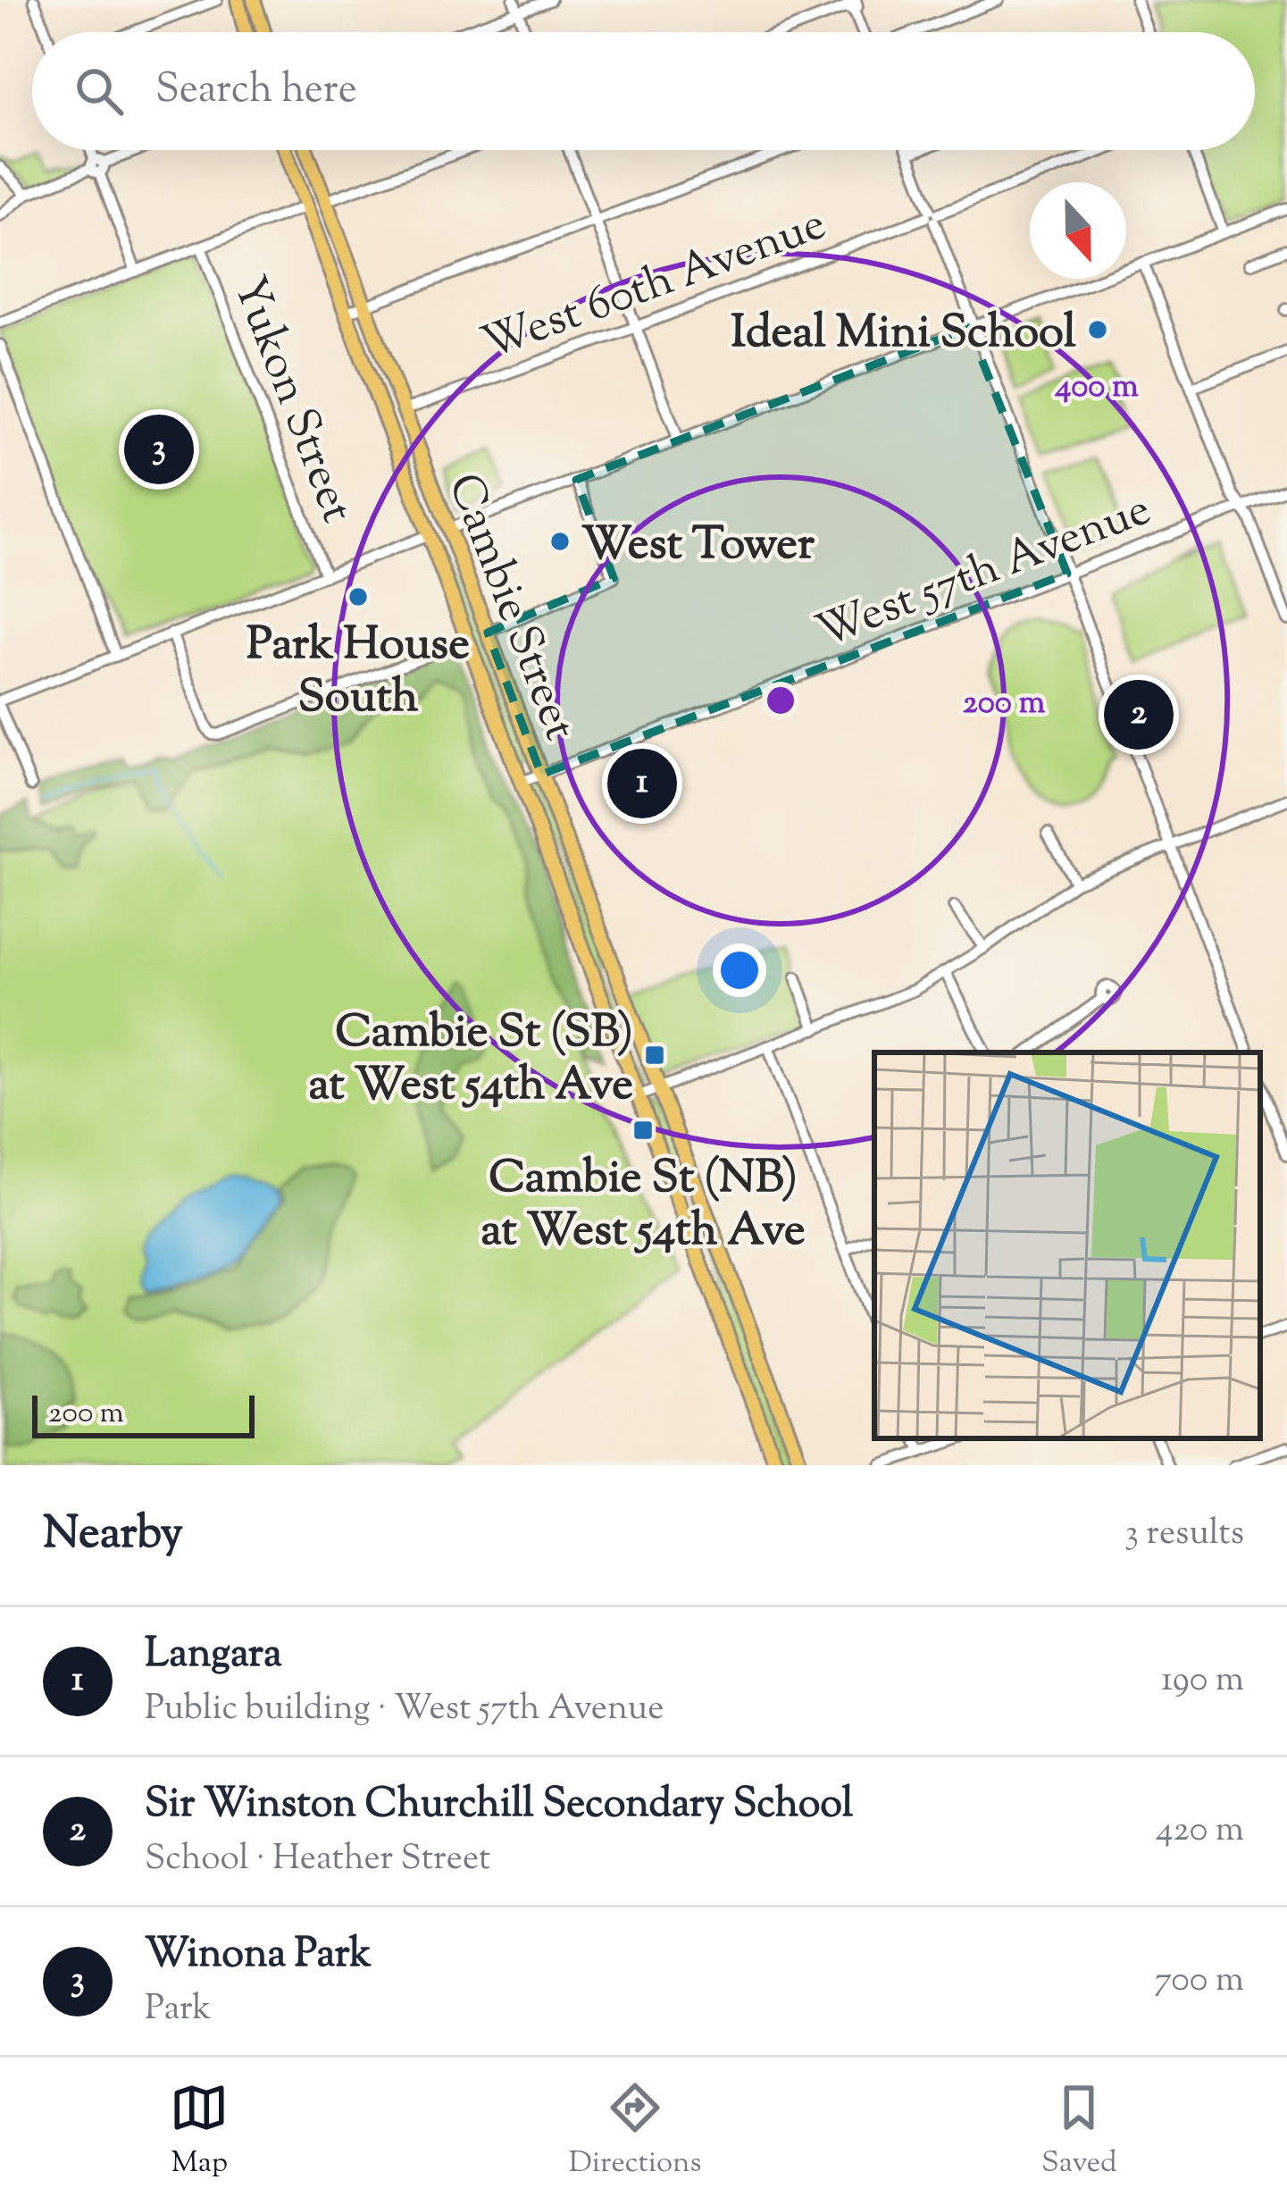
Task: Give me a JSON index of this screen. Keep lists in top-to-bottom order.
{
  "streets": {
    "main road": ["Cambie Street"],
    "street": ["West 60th Avenue", "Yukon Street", "West 57th Avenue"]
  },
  "crossings": [
    ["West 60th Avenue", "Cambie Street"],
    ["West 57th Avenue", "Cambie Street"]
  ],
  "places": {
    "other": ["Ideal Mini School", "West Tower", "Park House South"],
    "transit": ["Cambie St (SB) at West 54th Ave", "Cambie St (NB) at West 54th Ave"]
  },
  "scale_bar": "200 m",
  "north": "bottom",
  "page": {
    "search": "Search here",
    "pins": ["3", "2", "1"],
    "scale": "200 m",
    "heading": ["Nearby", "3 results"],
    "list": [
      {
        "mark": "1",
        "name": "Langara",
        "note": "Public building · West 57th Avenue",
        "value": "190 m"
      },
      {
        "mark": "2",
        "name": "Sir Winston Churchill Secondary School",
        "note": "School · Heather Street",
        "value": "420 m"
      },
      {
        "mark": "3",
        "name": "Winona Park",
        "note": "Park",
        "value": "700 m"
      }
    ],
    "nav": ["Map", "Directions", "Saved"]
  },
  "rings": ["400 m", "200 m"]
}
